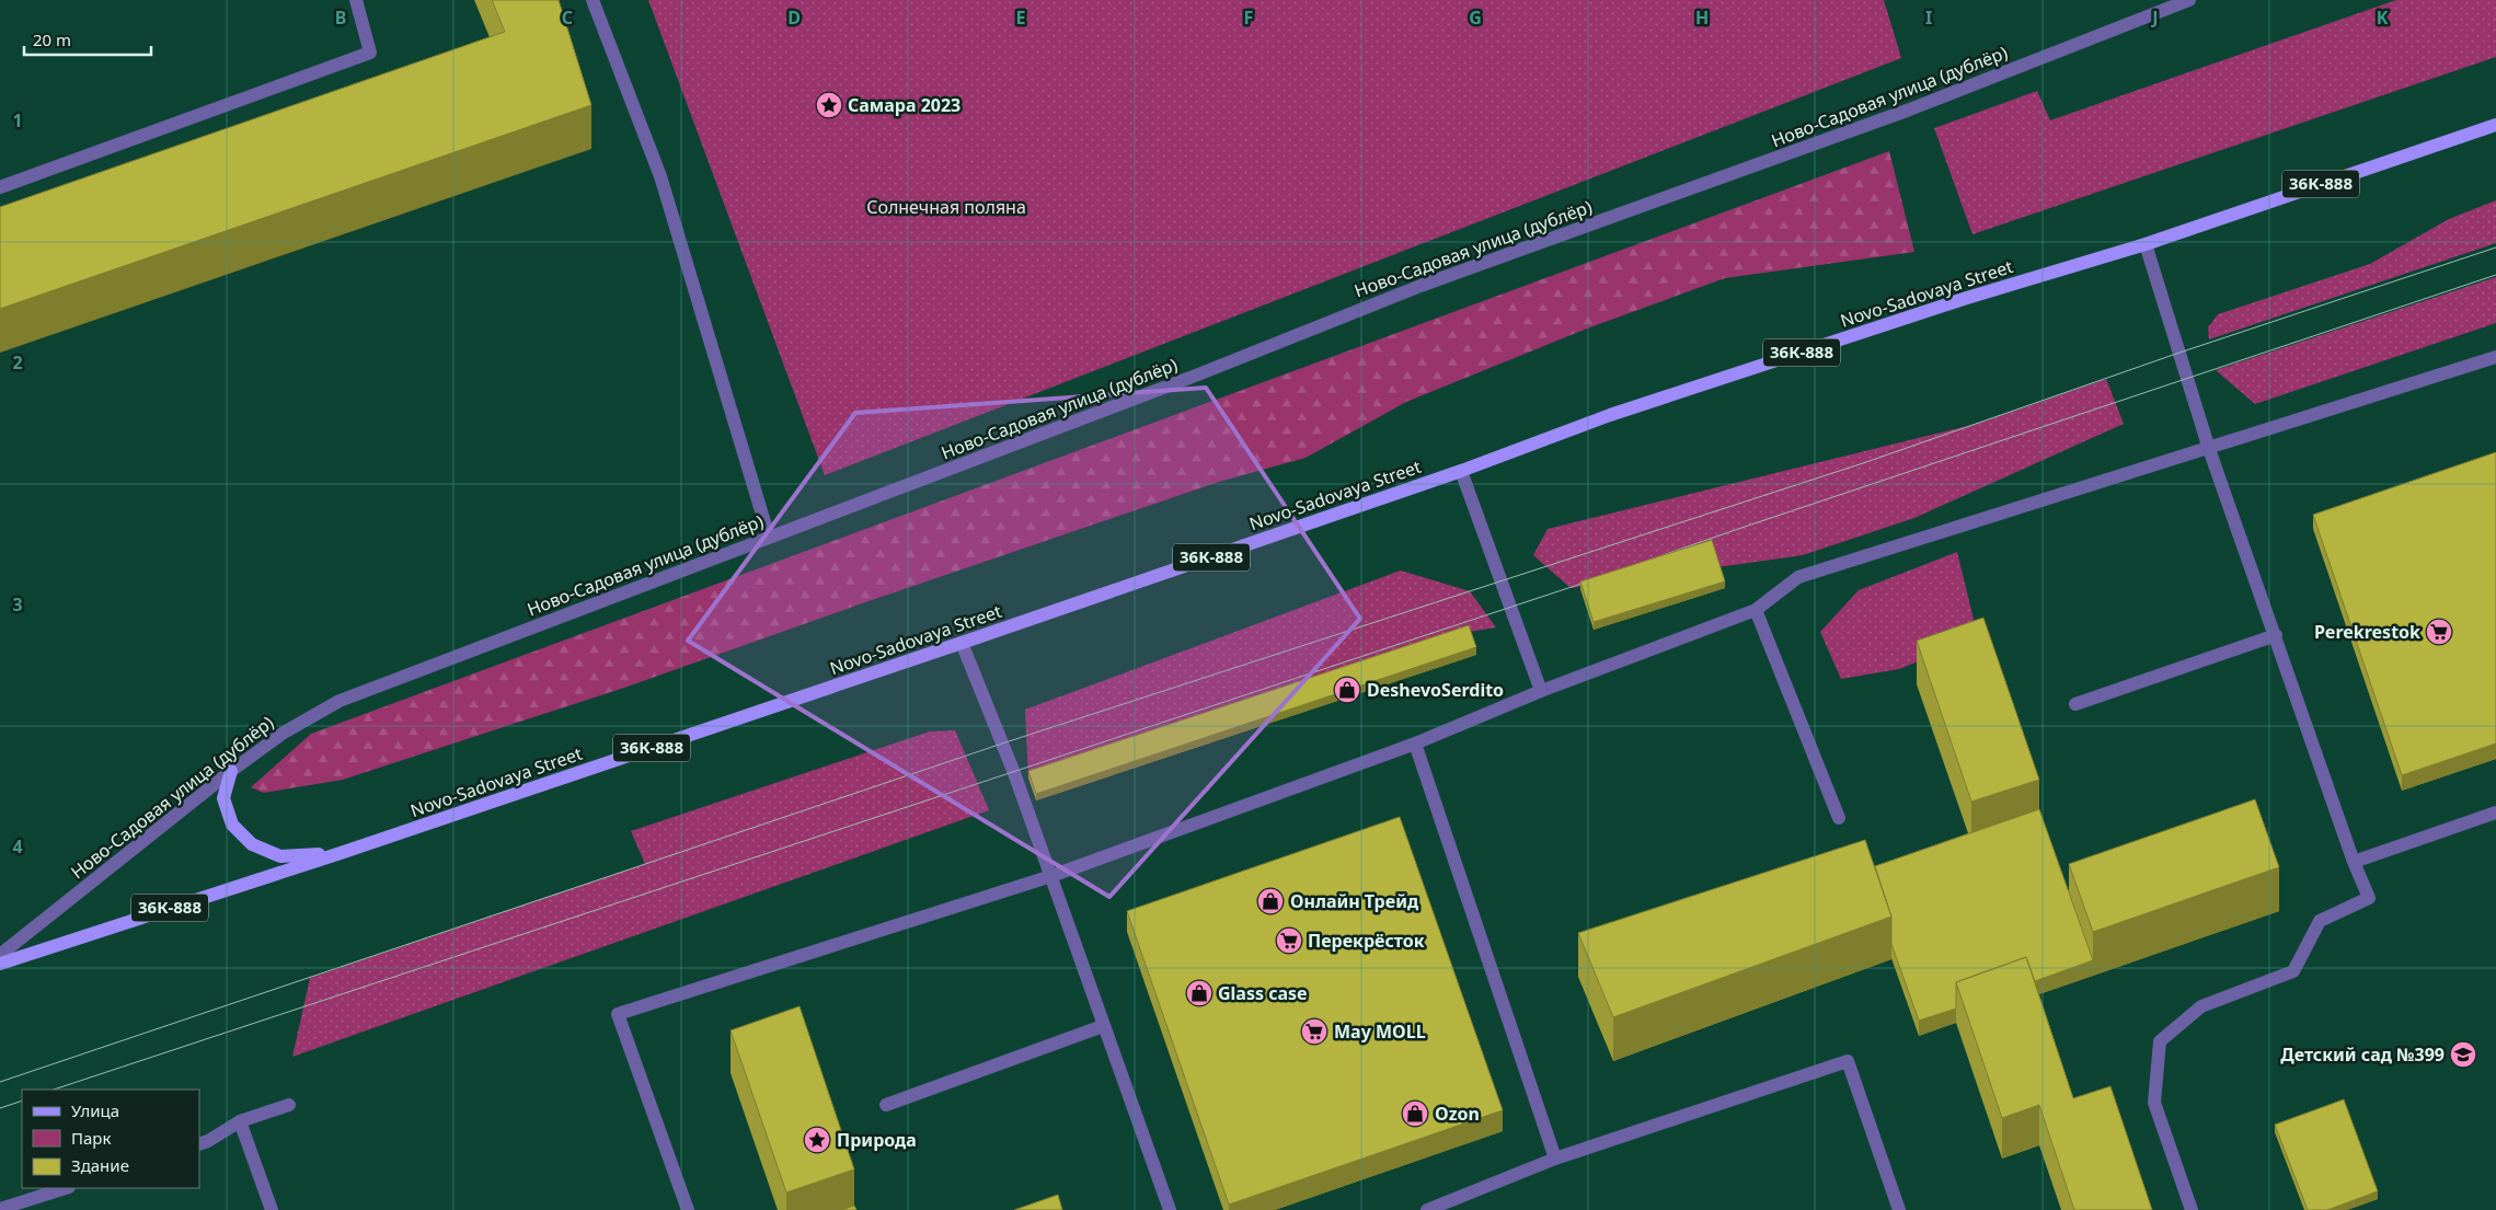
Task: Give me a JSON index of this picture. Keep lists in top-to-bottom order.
{
  "streets": {
    "main road": ["36К-888", "Novo-Sadovaya Street"],
    "street": ["Ново-Садовая улица (дублёр)"]
  },
  "parks": ["Солнечная поляна"],
  "places": {
    "place": ["Самара 2023", "Природа"],
    "supermarket": ["Perekrestok", "Перекрёсток", "May MOLL"],
    "shop": [
      "DeshevoSerdito",
      "Онлайн Трейд",
      "Glass case",
      "Ozon"
    ],
    "school or university": ["Детский сад №399"]
  },
  "legend": ["Улица", "Парк", "Здание"],
  "scale_bar": "20 m",
  "grid": {
    "columns": [
      "B",
      "C",
      "D",
      "E",
      "F",
      "G",
      "H",
      "I",
      "J",
      "K"
    ],
    "rows": [
      "1",
      "2",
      "3",
      "4"
    ]
  }
}
